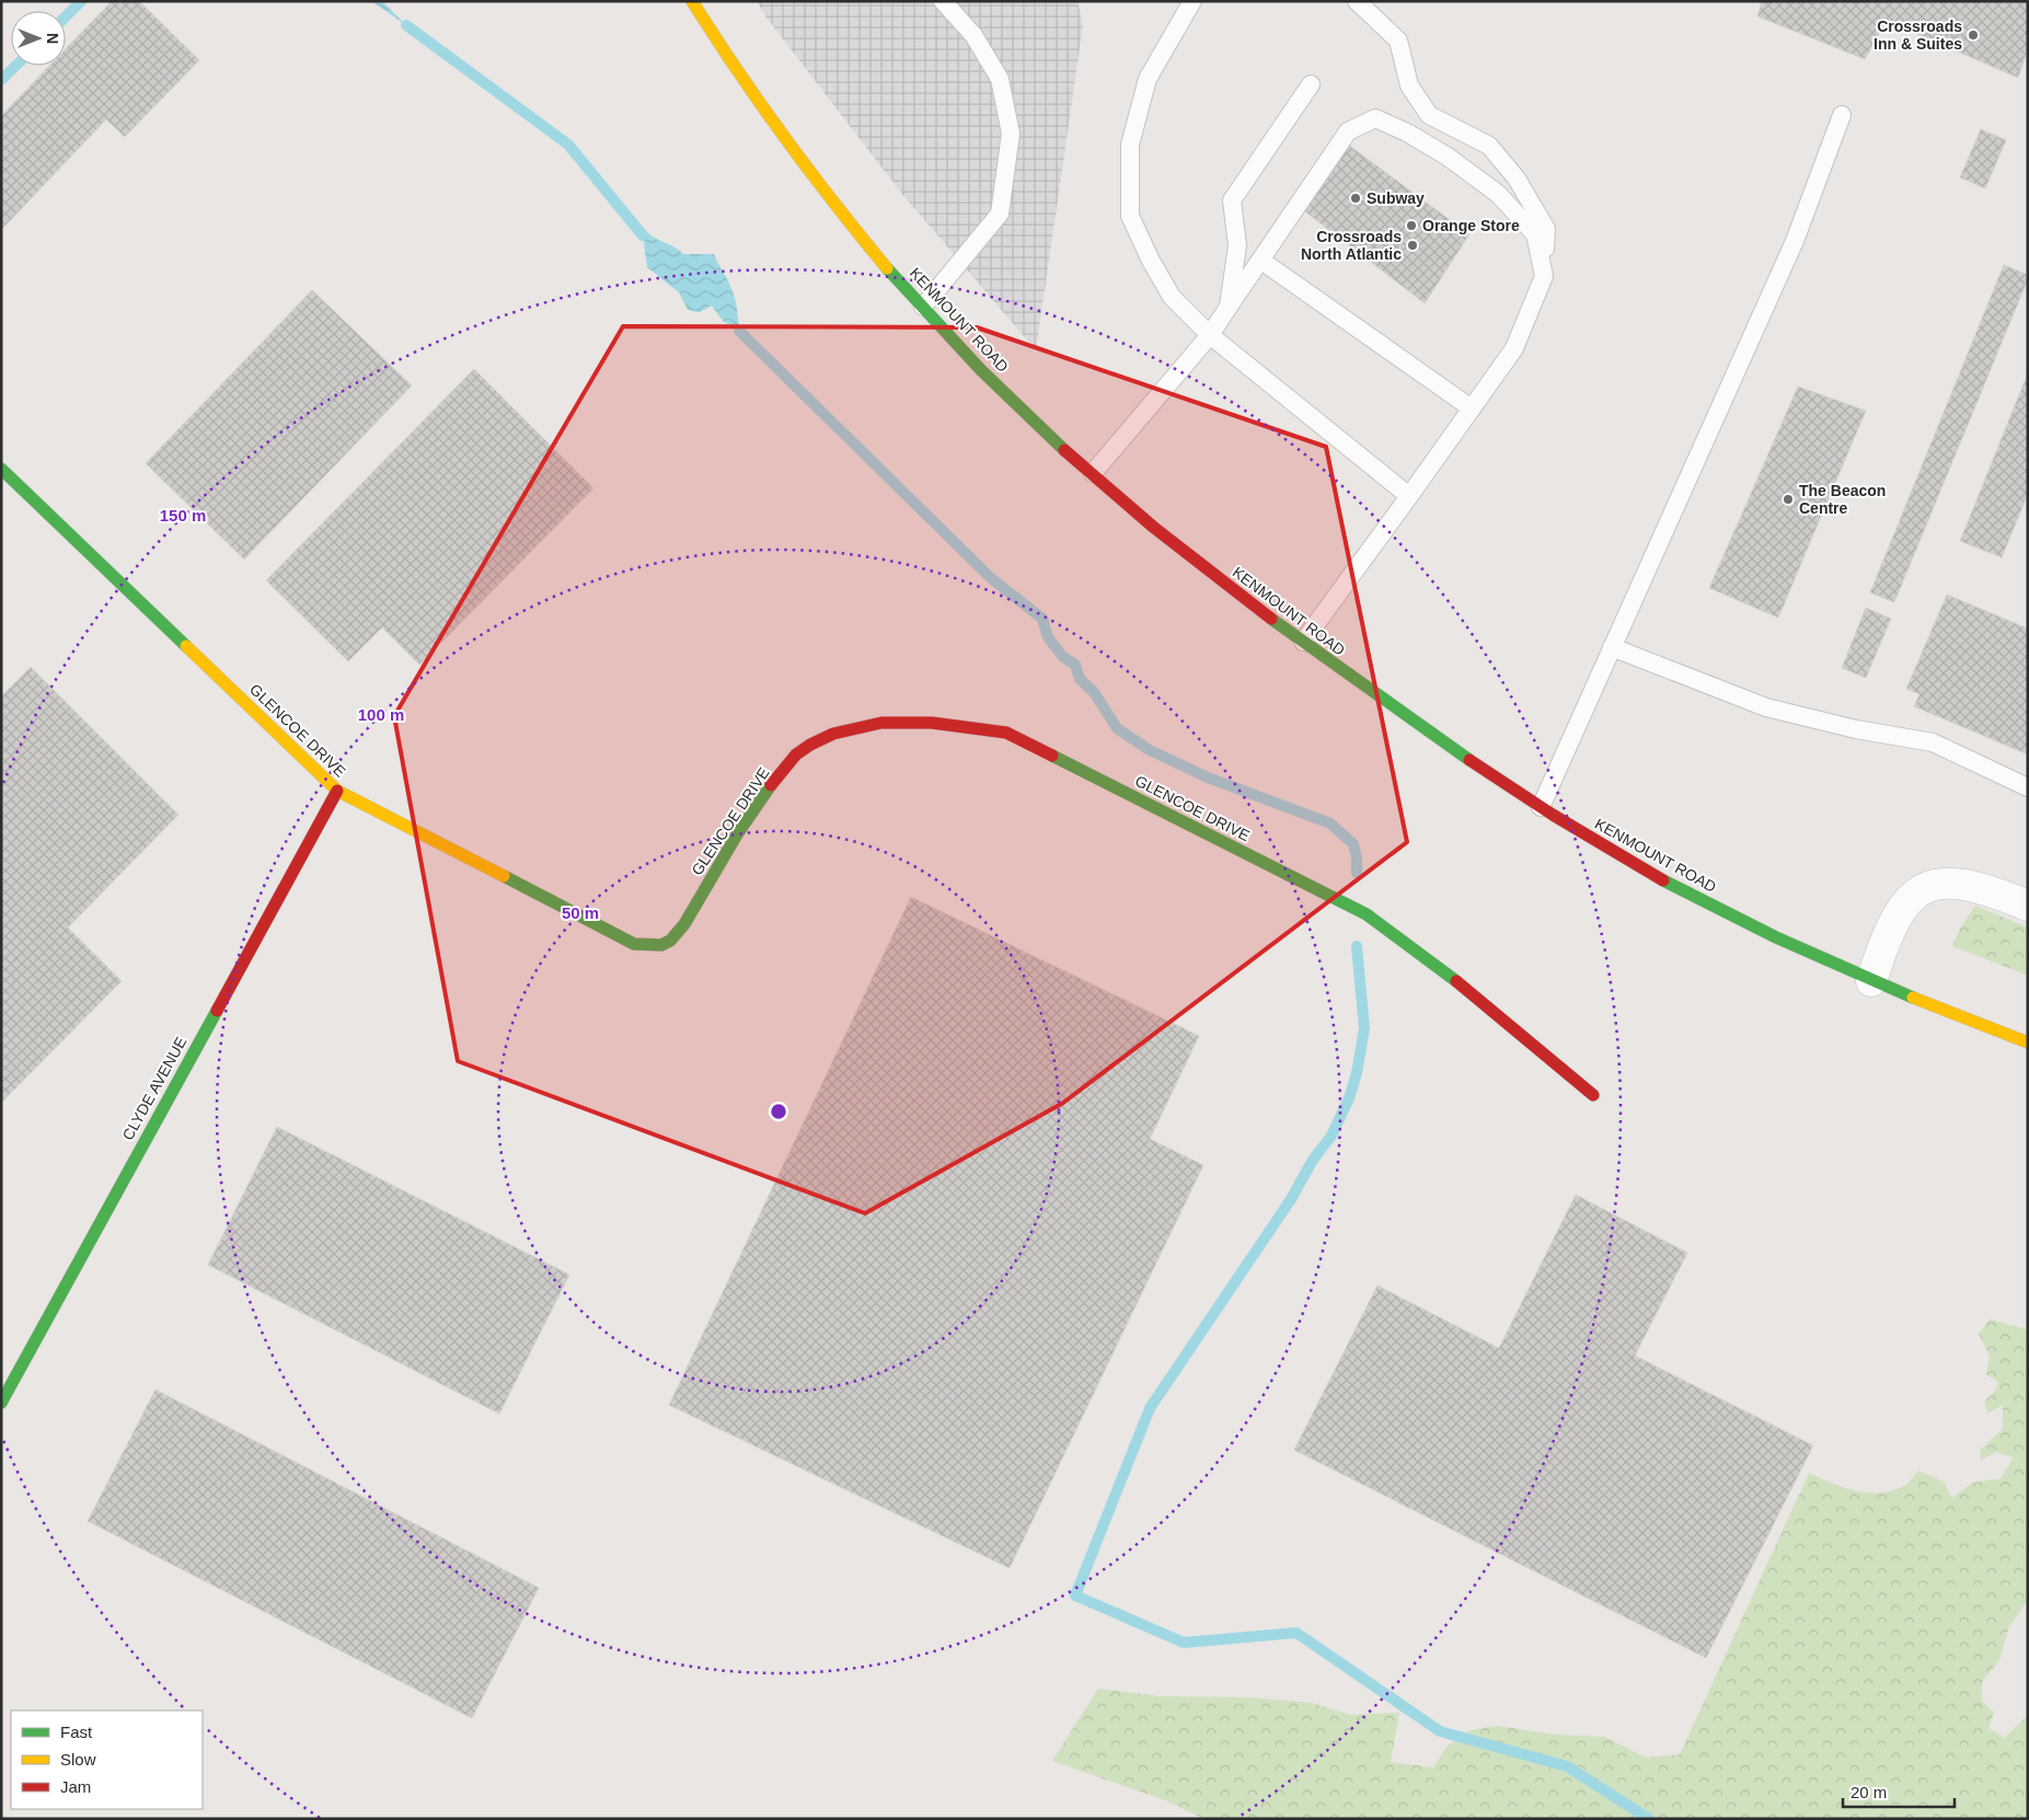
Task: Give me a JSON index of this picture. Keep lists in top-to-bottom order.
{
  "streets": {
    "street": ["KENMOUNT ROAD", "GLENCOE DRIVE", "CLYDE AVENUE"]
  },
  "crossings": [
    ["GLENCOE DRIVE", "CLYDE AVENUE"]
  ],
  "places": [
    "Crossroads Inn & Suites",
    "Subway",
    "Orange Store",
    "Crossroads North Atlantic",
    "The Beacon Centre"
  ],
  "legend": ["Fast", "Slow", "Jam"],
  "scale_bar": "20 m",
  "north": "right",
  "rings": ["150 m", "100 m", "50 m"]
}
